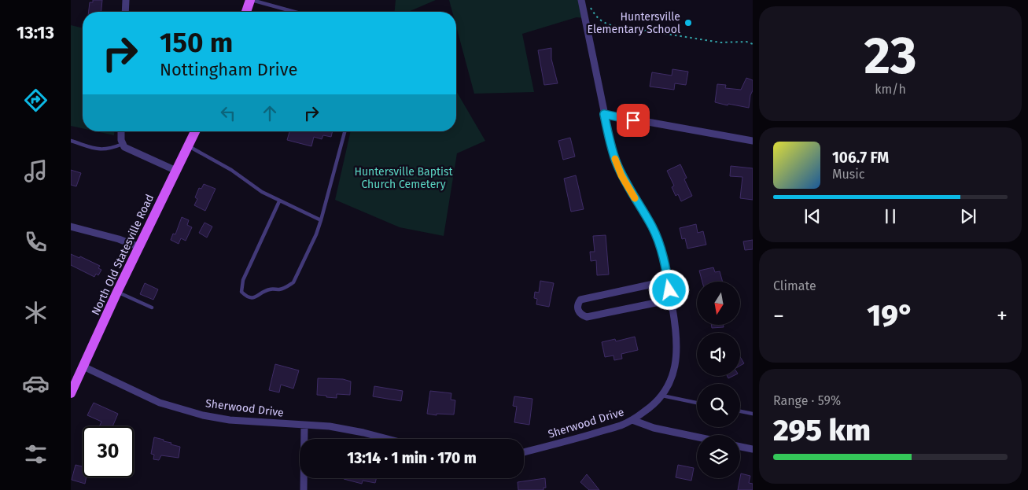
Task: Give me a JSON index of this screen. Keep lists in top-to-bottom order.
{
  "streets": {
    "main road": ["North Old Statesville Road"],
    "street": ["Sherwood Drive"]
  },
  "crossings": [
    ["North Old Statesville Road", "Sherwood Drive"]
  ],
  "parks": ["Huntersville Baptist Church Cemetery"],
  "places": ["Huntersville Elementary School"],
  "north": "bottom",
  "page": {
    "tabs": "13:13",
    "tile": [
      ["23", "km/h"],
      "Climate",
      ["Range · 59%", "295 km"]
    ],
    "turn": ["150 m", "Nottingham Drive"],
    "song": ["106.7 FM", "Music"],
    "heat": ["−", "19°", "+"],
    "limit": "30",
    "trip": "13:14 · 1 min · 170 m"
  }
}
